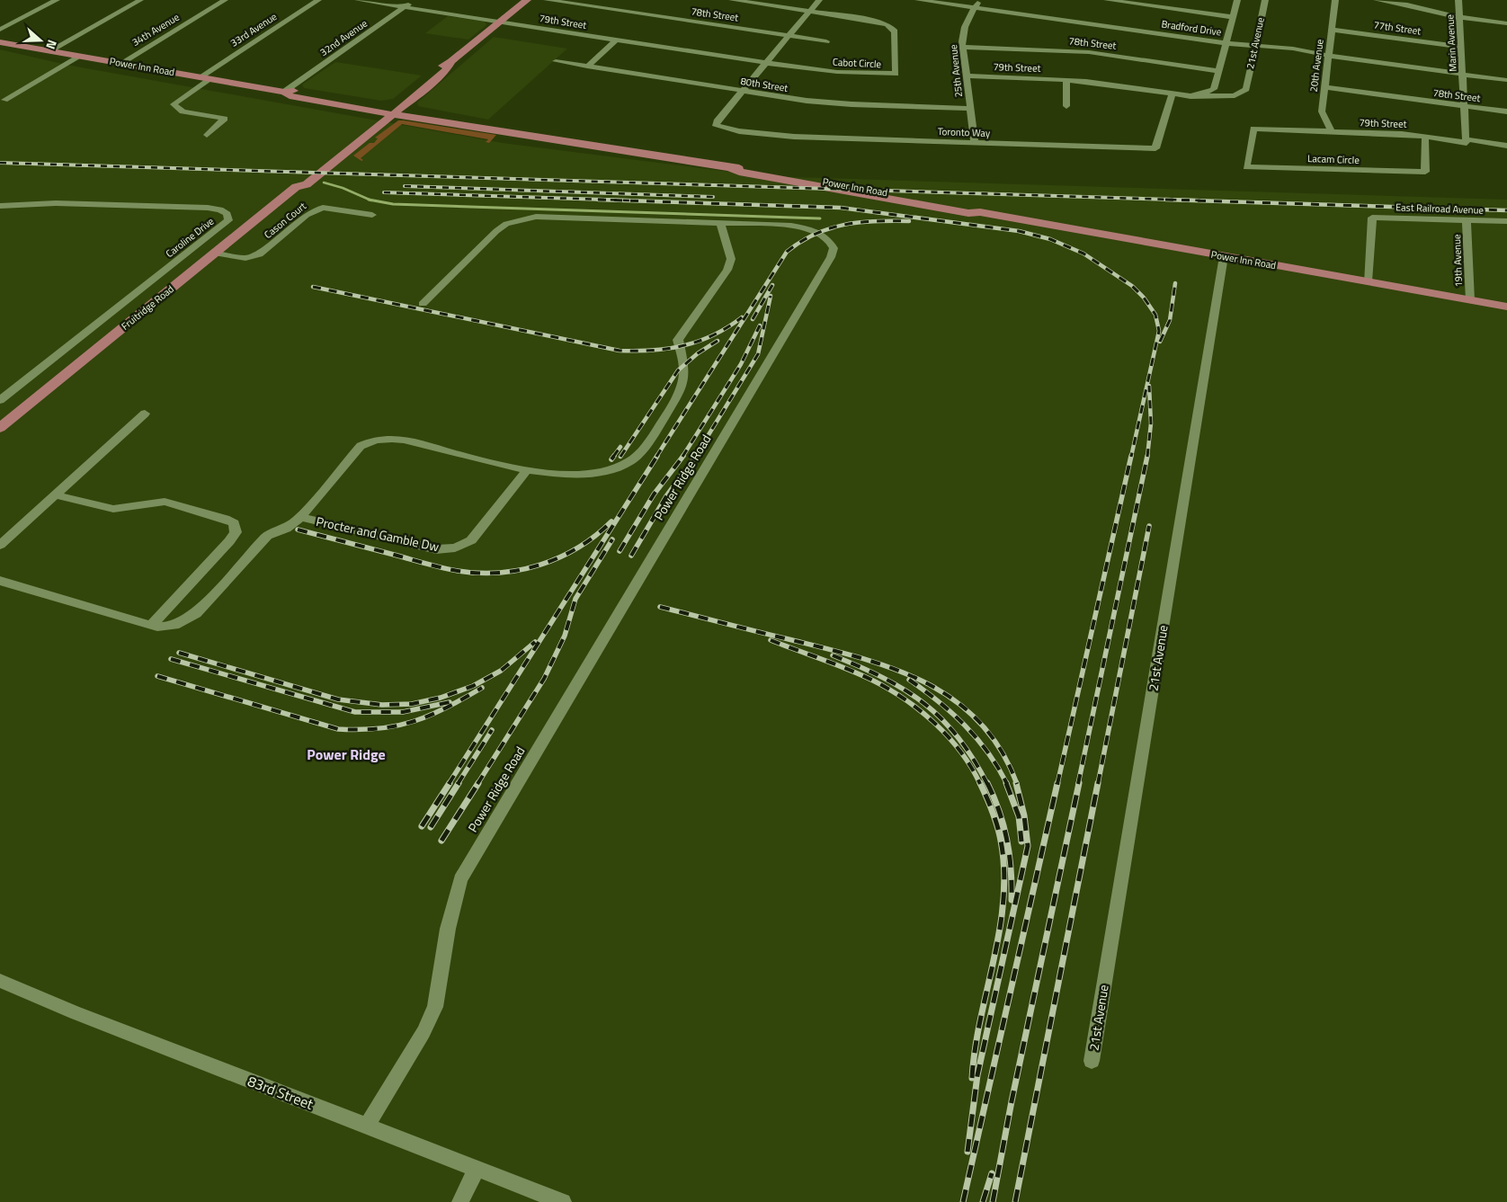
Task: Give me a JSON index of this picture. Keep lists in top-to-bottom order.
{
  "streets": {
    "main road": ["Power Inn Road", "Fruitridge Road"],
    "street": [
      "78th Street",
      "79th Street",
      "Bradford Drive",
      "77th Street",
      "34th Avenue",
      "33rd Avenue",
      "32nd Avenue",
      "21st Avenue",
      "Marin Avenue",
      "Cabot Circle",
      "20th Avenue",
      "25th Avenue",
      "80th Street",
      "Toronto Way",
      "Lacam Circle",
      "East Railroad Avenue",
      "Cason Court",
      "Caroline Drive",
      "19th Avenue",
      "Power Ridge Road",
      "Procter and Gamble Dw",
      "83rd Street"
    ]
  },
  "crossings": [
    ["78th Street", "Marin Avenue"],
    ["78th Street", "20th Avenue"],
    ["78th Street", "25th Avenue"],
    ["79th Street", "32nd Avenue"],
    ["79th Street", "Marin Avenue"],
    ["79th Street", "Cabot Circle"],
    ["79th Street", "20th Avenue"],
    ["79th Street", "25th Avenue"],
    ["79th Street", "Toronto Way"],
    ["79th Street", "Lacam Circle"],
    ["79th Street", "Fruitridge Road"],
    ["Bradford Drive", "21st Avenue"],
    ["Bradford Drive", "Marin Avenue"],
    ["Bradford Drive", "20th Avenue"],
    ["Bradford Drive", "25th Avenue"],
    ["77th Street", "Marin Avenue"],
    ["77th Street", "20th Avenue"],
    ["34th Avenue", "Power Inn Road"],
    ["33rd Avenue", "Power Inn Road"],
    ["32nd Avenue", "Power Inn Road"],
    ["21st Avenue", "Power Inn Road"],
    ["Power Inn Road", "East Railroad Avenue"],
    ["Power Inn Road", "19th Avenue"],
    ["Power Inn Road", "Fruitridge Road"],
    ["25th Avenue", "80th Street"],
    ["25th Avenue", "Toronto Way"],
    ["80th Street", "Toronto Way"],
    ["East Railroad Avenue", "19th Avenue"],
    ["Cason Court", "Fruitridge Road"],
    ["Power Ridge Road", "Procter and Gamble Dw"],
    ["Power Ridge Road", "83rd Street"]
  ],
  "districts": ["Power Ridge"],
  "north": "right"
}
